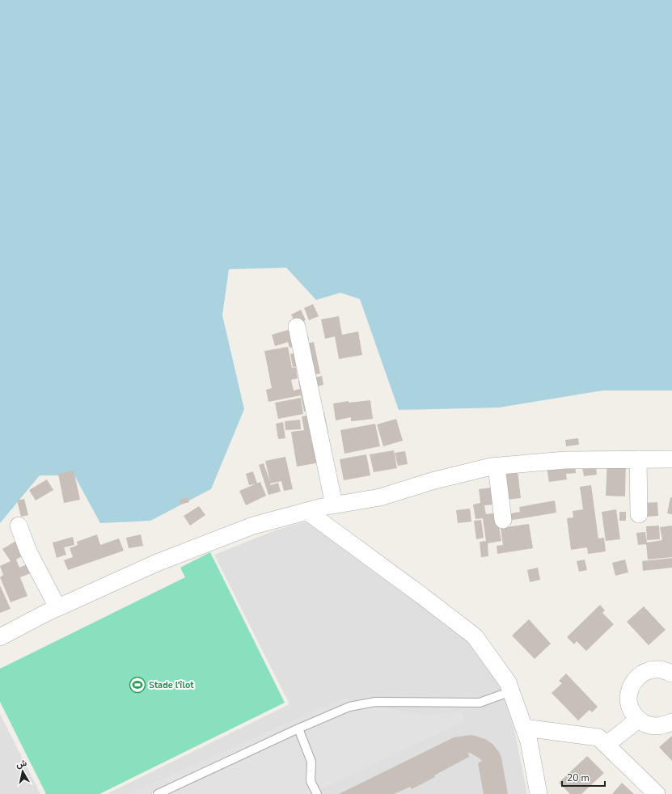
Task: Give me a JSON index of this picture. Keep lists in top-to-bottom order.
{
  "places": {
    "sports": ["Stade l'îlot"]
  },
  "scale_bar": "20 m",
  "north": "top"
}
